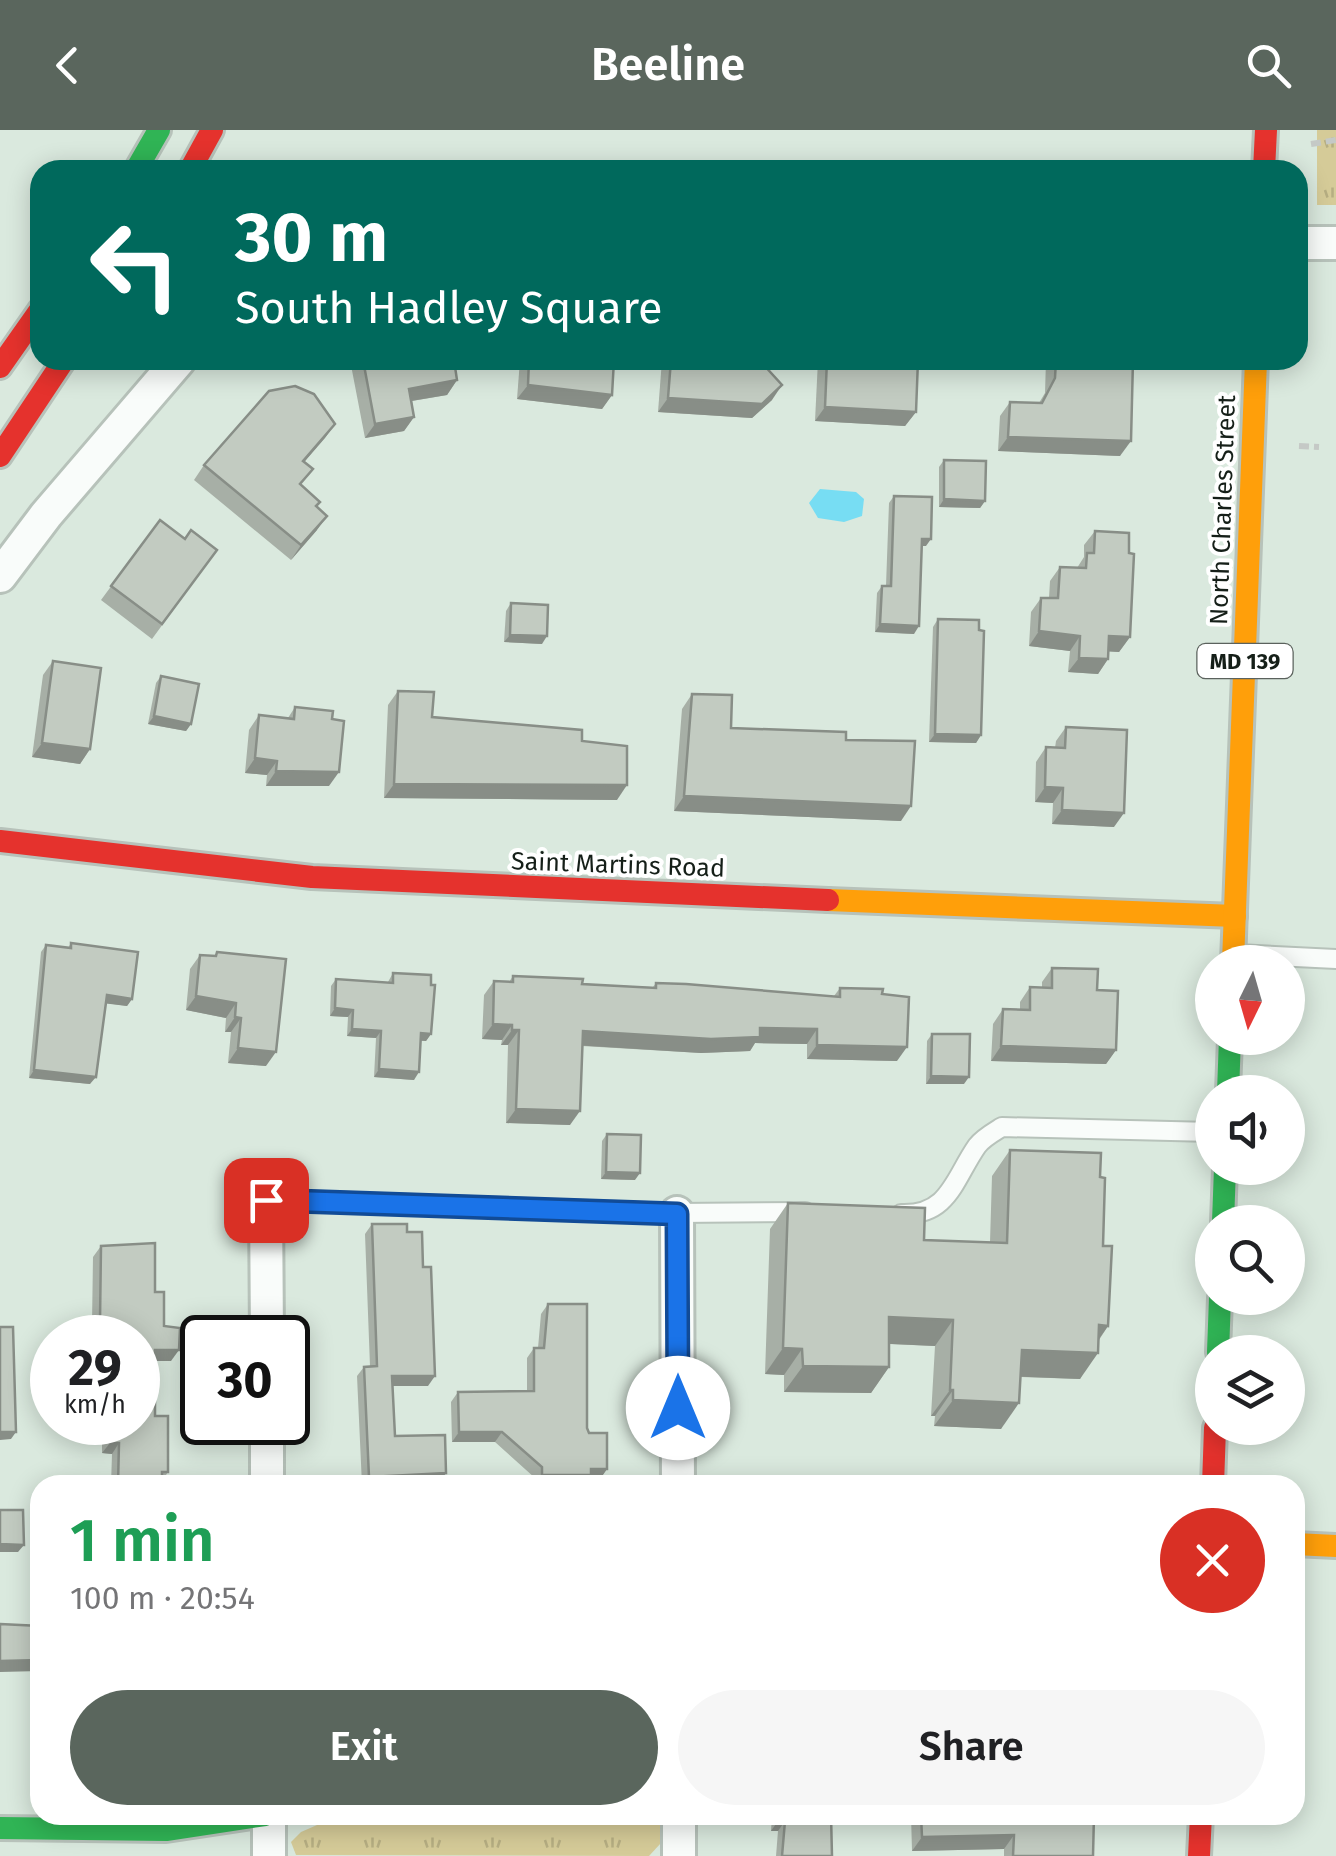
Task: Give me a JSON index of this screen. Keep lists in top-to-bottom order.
{
  "streets": {
    "main road": ["North Charles Street", "MD 139", "Saint Martins Road"]
  },
  "crossings": [
    ["North Charles Street", "Saint Martins Road"]
  ],
  "north": "bottom",
  "page": {
    "header": "Beeline",
    "turn": ["30 m", "South Hadley Square"],
    "speed": "29 km/h",
    "limit": "30",
    "heading": ["1 min", "100 m · 20:54"],
    "buttons": ["Exit", "Share"]
  }
}
